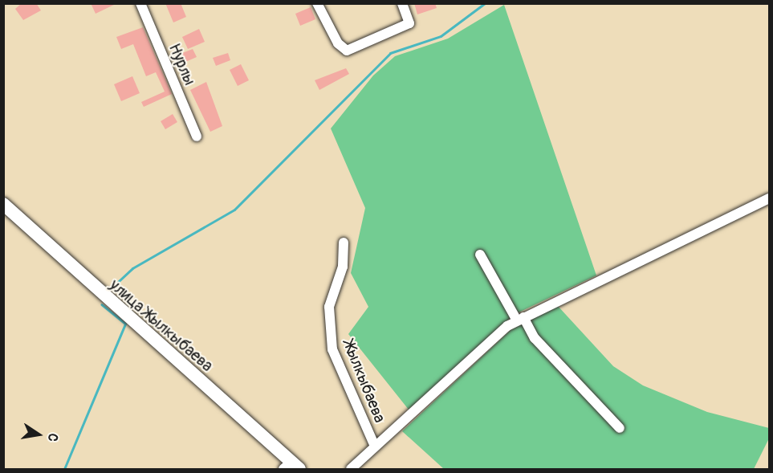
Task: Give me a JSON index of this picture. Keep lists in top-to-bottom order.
{
  "streets": {
    "main road": ["улица Жылкыбаева"],
    "street": ["Нурлы", "Жылкыбаева"]
  },
  "north": "right"
}
